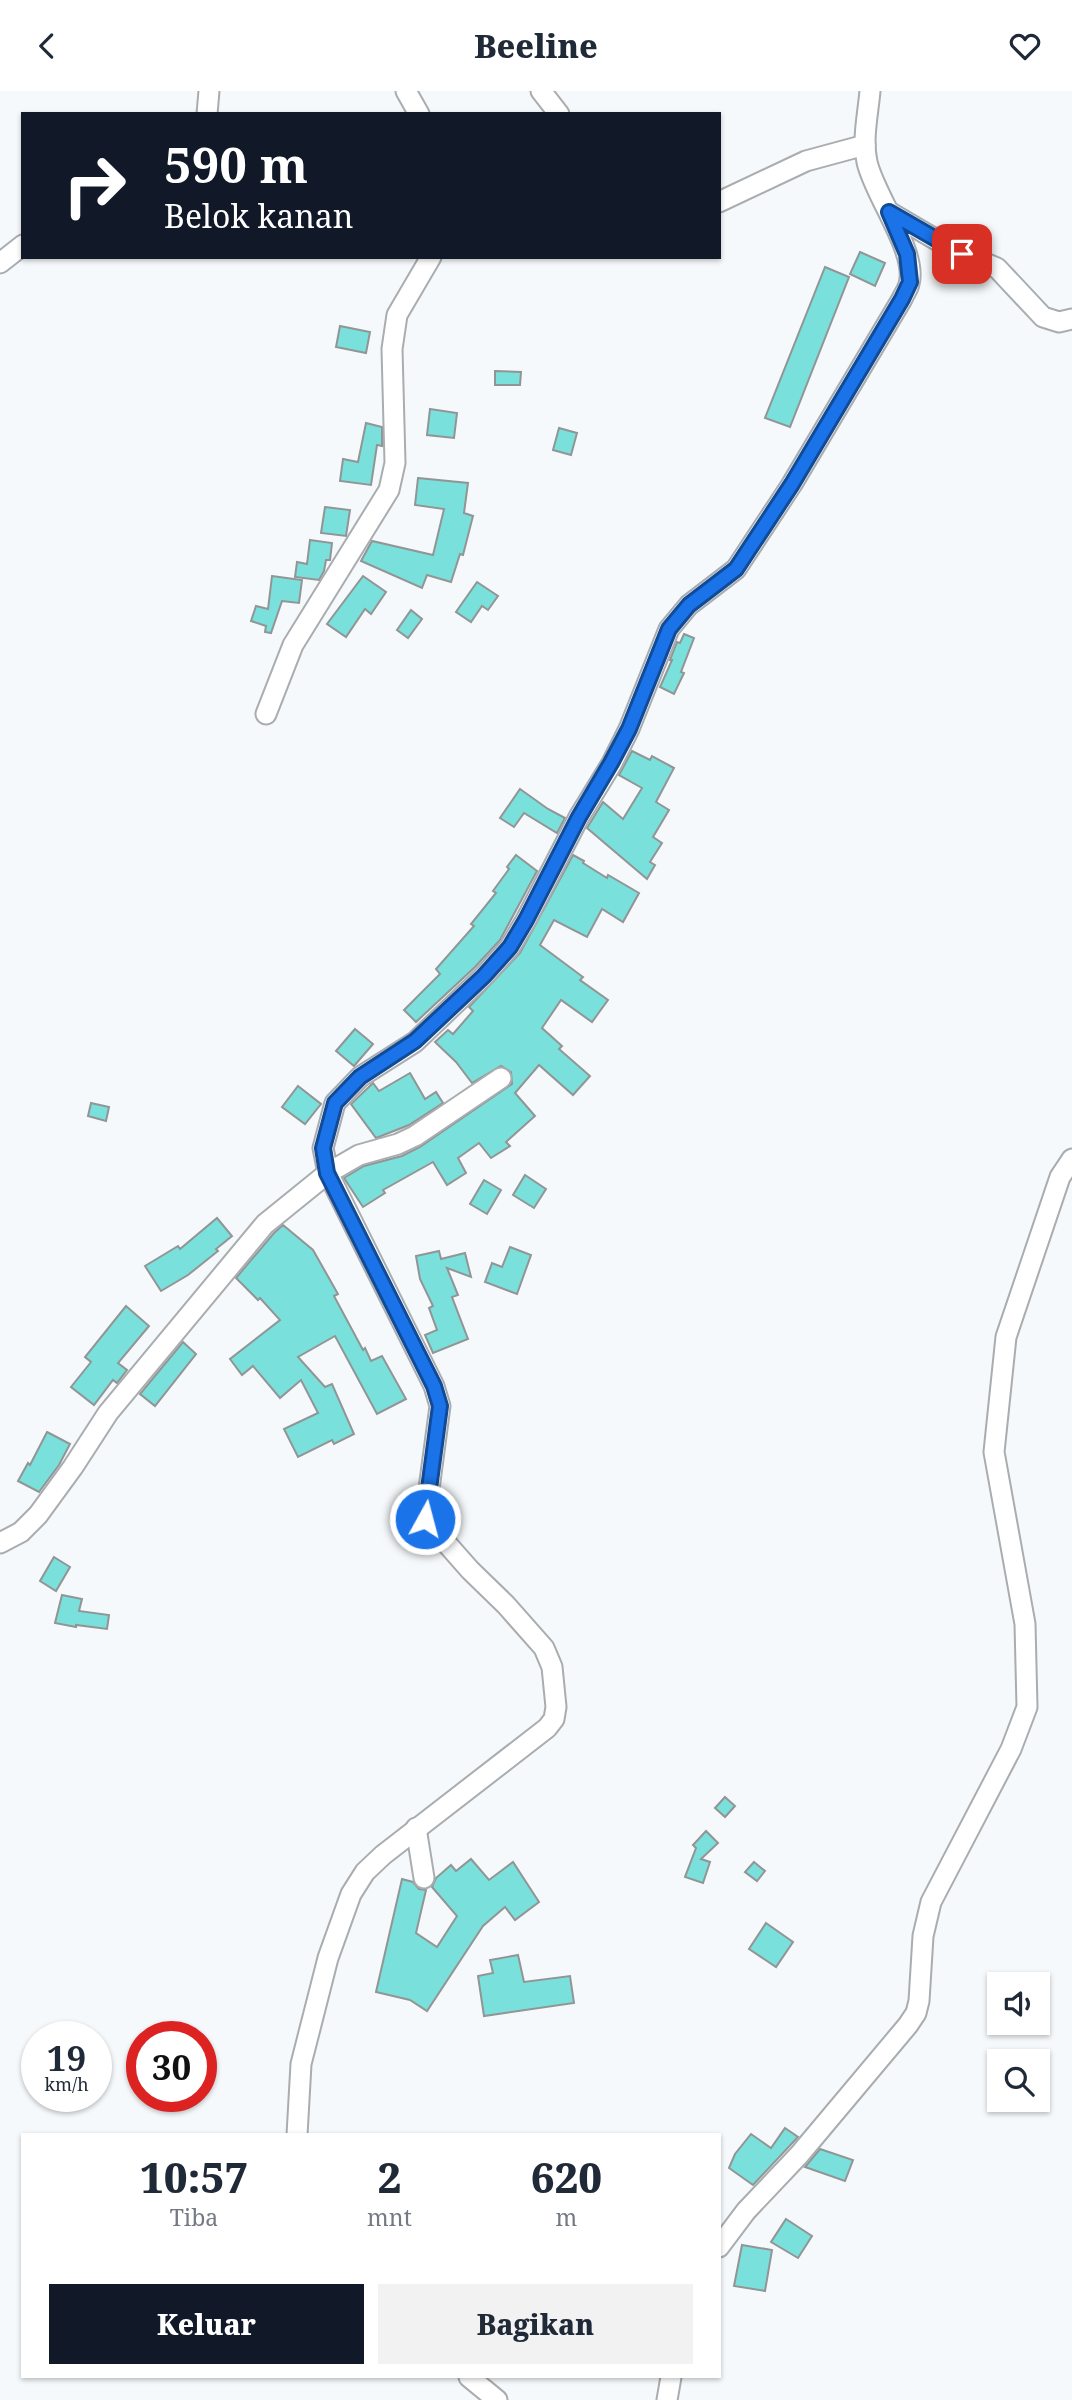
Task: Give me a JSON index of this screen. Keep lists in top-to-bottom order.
{
  "page": {
    "header": "Beeline",
    "turn": ["590 m", "Belok kanan"],
    "speed": "19 km/h",
    "limit": "30",
    "eta": [
      "10:57",
      "Tiba",
      "2",
      "mnt",
      "620",
      "m"
    ],
    "buttons": ["Keluar", "Bagikan"]
  }
}
